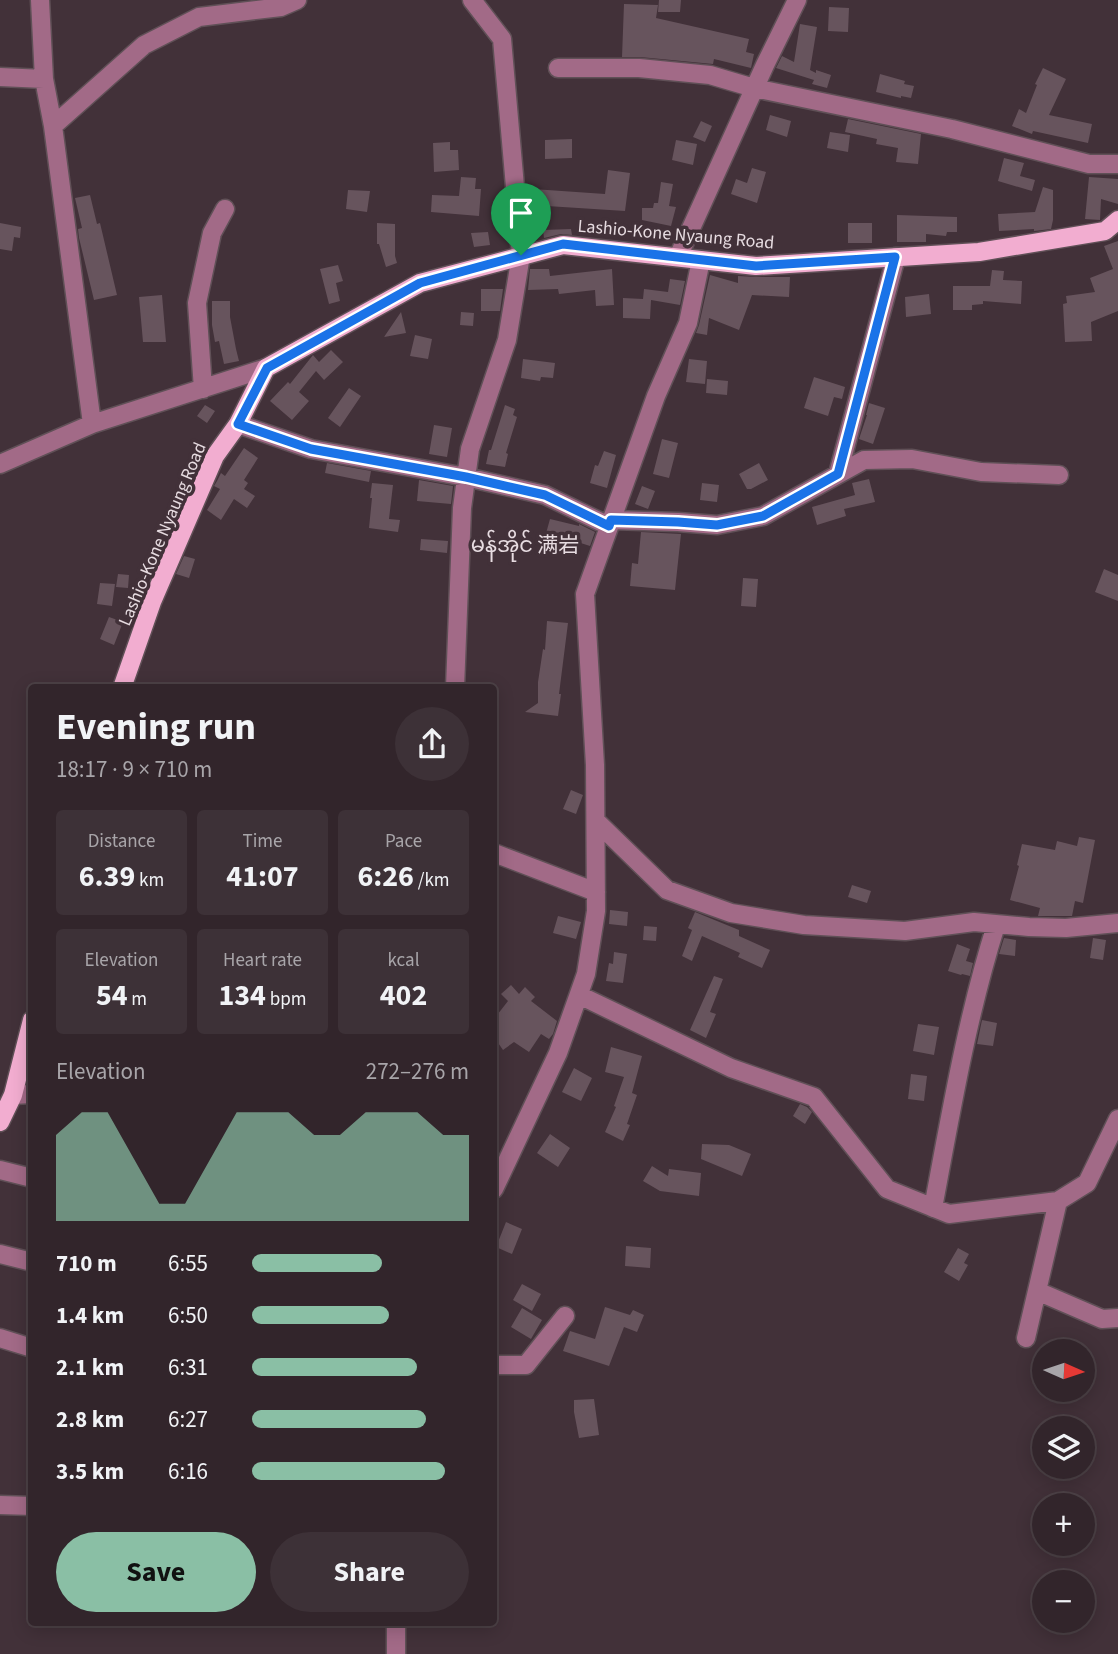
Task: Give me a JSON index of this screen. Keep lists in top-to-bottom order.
{
  "streets": {
    "main road": ["Lashio-Kone Nyaung Road"]
  },
  "districts": ["မန်အိုင် 满岩"],
  "north": "right",
  "page": {
    "heading": ["Evening run", "18:17 · 9 × 710 m"],
    "stats": [
      ["Distance", "6.39 km"],
      ["Time", "41:07"],
      ["Pace", "6:26 /km"],
      ["Elevation", "54 m"],
      ["Heart rate", "134 bpm"],
      ["kcal", "402"]
    ],
    "chart": ["Elevation", "272–276 m"],
    "list": [
      {
        "name": "710 m",
        "note": "6:55"
      },
      {
        "name": "1.4 km",
        "note": "6:50"
      },
      {
        "name": "2.1 km",
        "note": "6:31"
      },
      {
        "name": "2.8 km",
        "note": "6:27"
      },
      {
        "name": "3.5 km",
        "note": "6:16"
      }
    ],
    "map_buttons": ["+", "−"],
    "buttons": ["Save", "Share"]
  }
}
